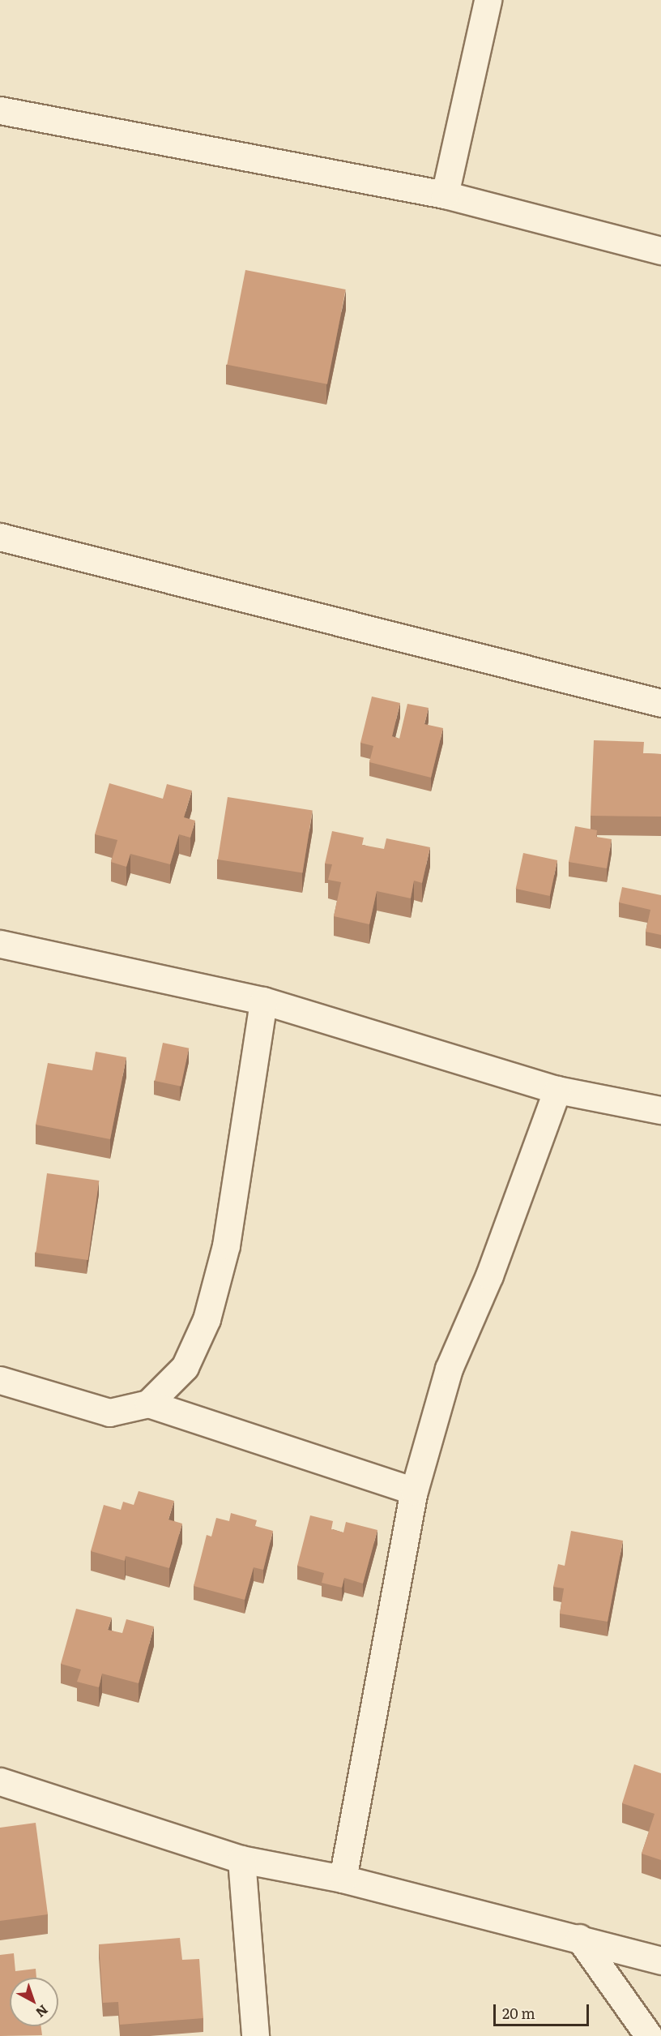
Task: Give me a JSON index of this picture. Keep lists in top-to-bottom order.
{
  "scale_bar": "20 m",
  "north": "bottom right"
}
